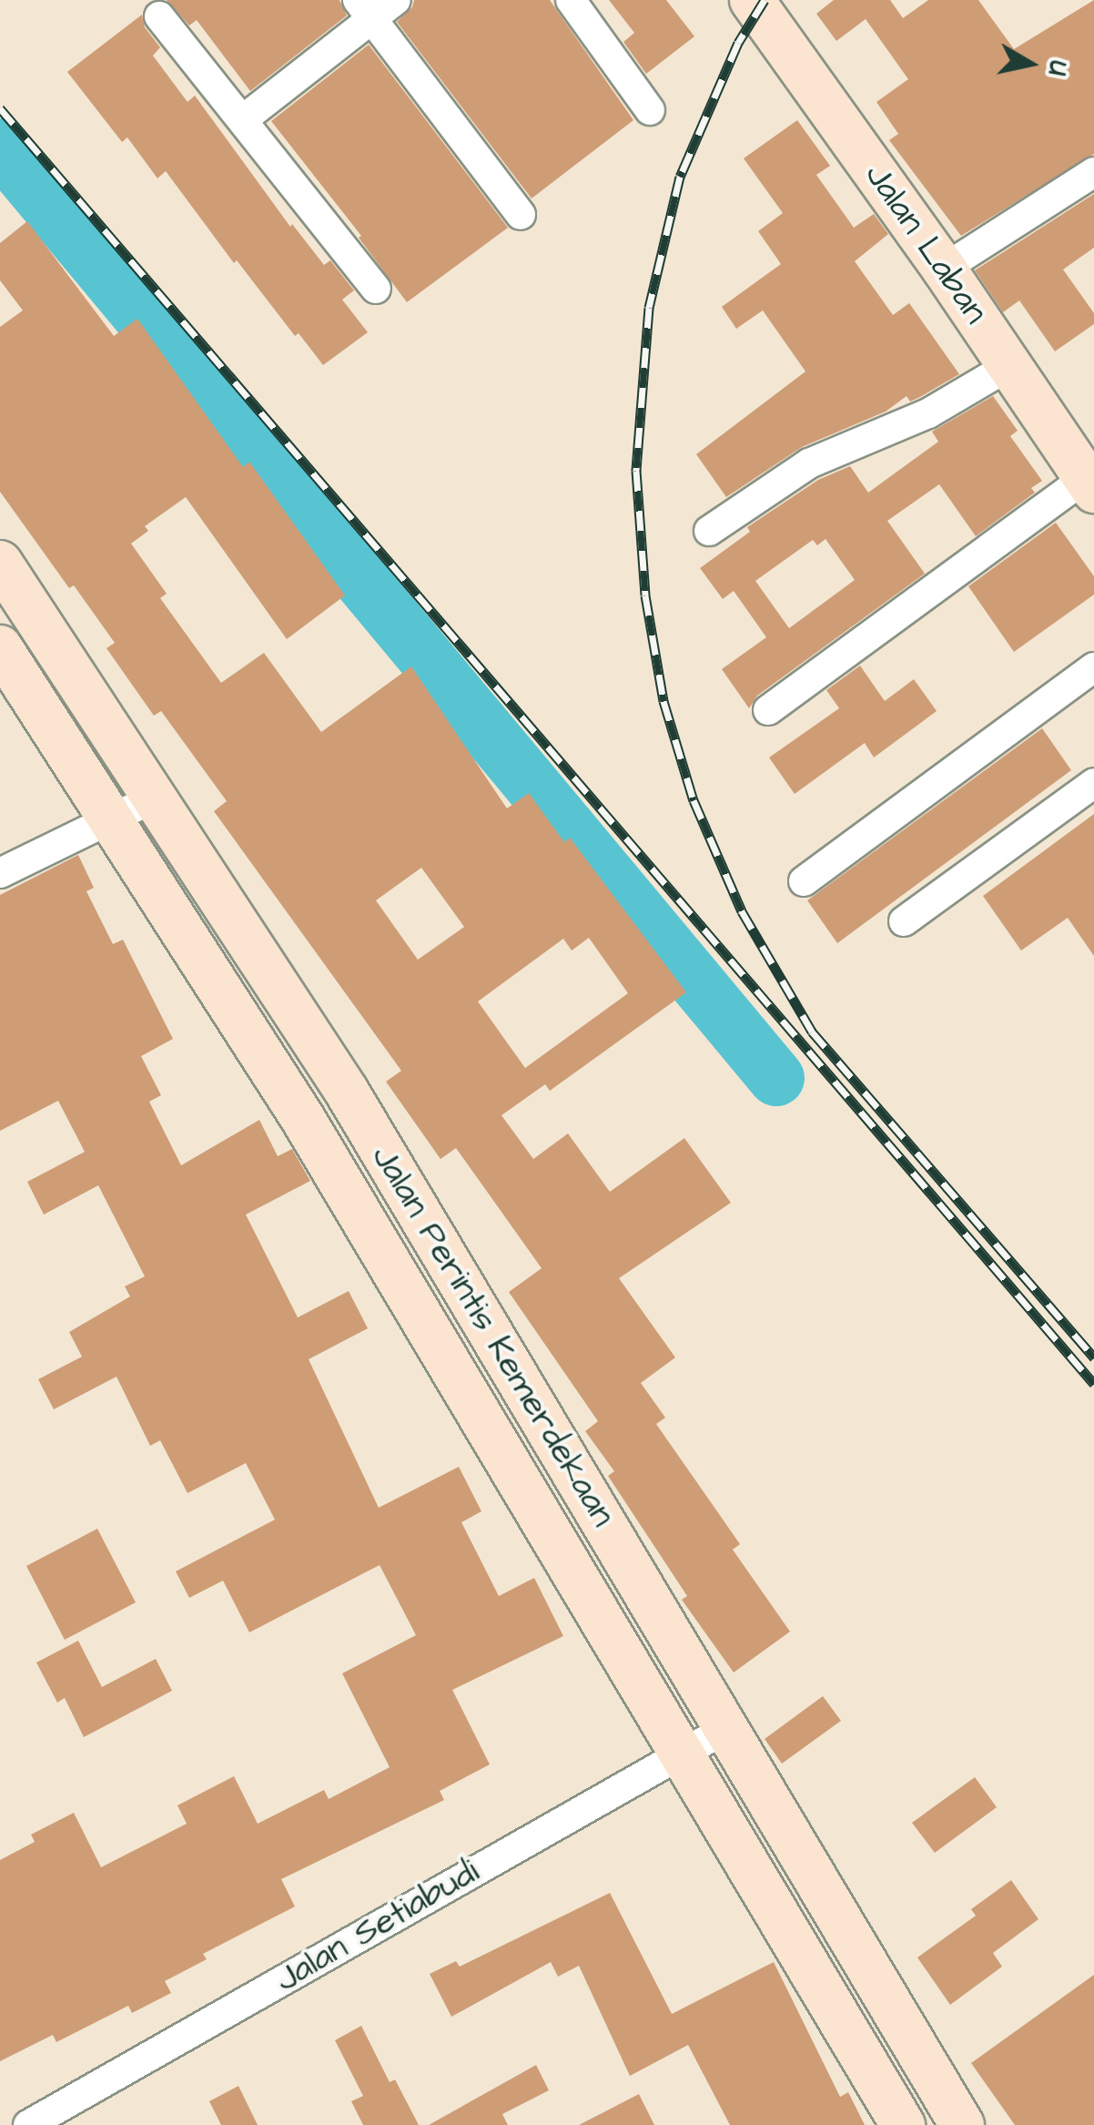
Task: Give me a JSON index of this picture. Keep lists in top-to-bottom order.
{
  "streets": {
    "main road": ["Jalan Laban", "Jalan Perintis Kemerdekaan"],
    "street": ["Jalan Setiabudi"]
  },
  "crossings": [
    ["Jalan Perintis Kemerdekaan", "Jalan Setiabudi"]
  ],
  "north": "right"
}
